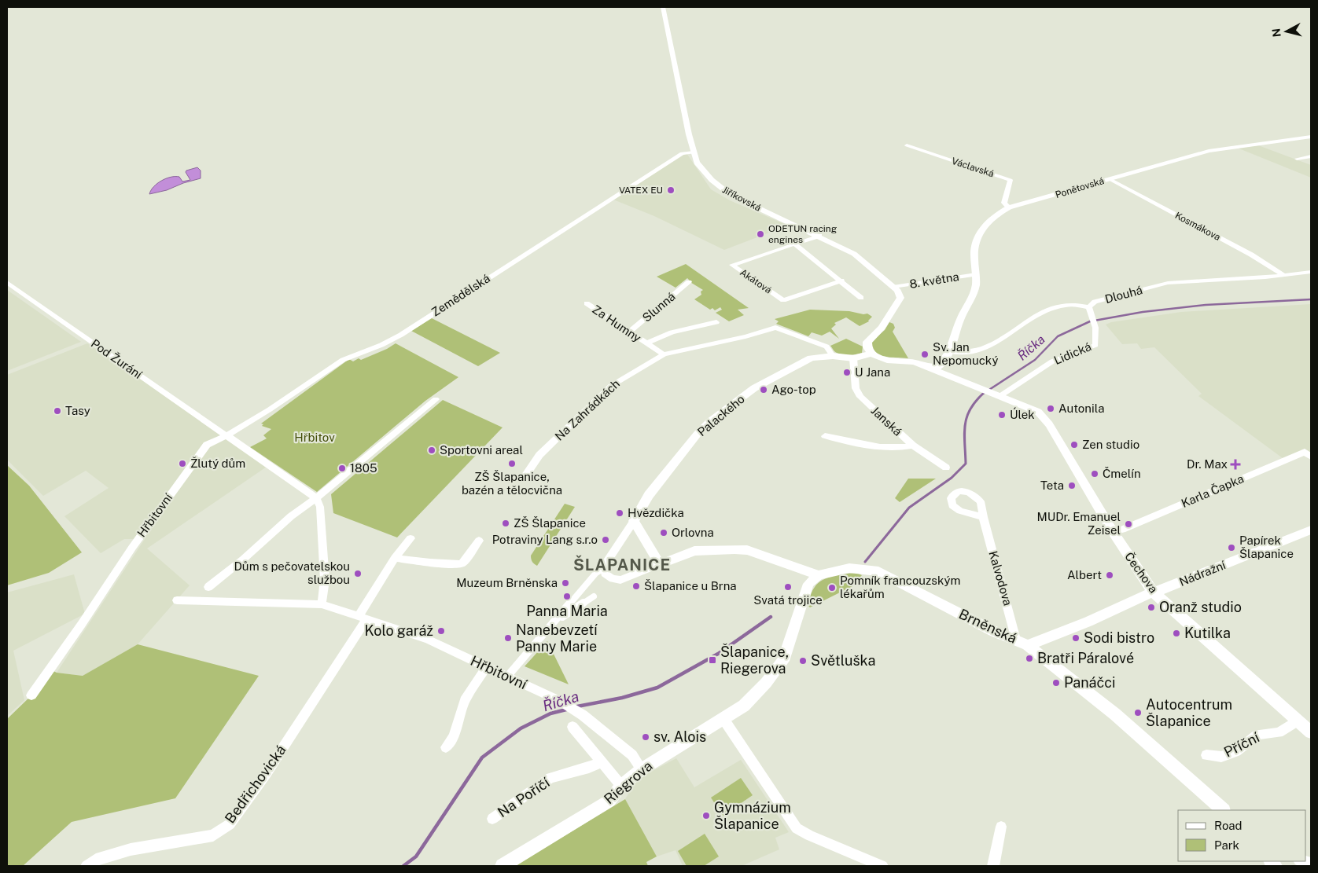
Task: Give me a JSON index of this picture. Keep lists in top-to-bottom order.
{
  "streets": {
    "street": [
      "Václavská",
      "Ponětovská",
      "Jiříkovská",
      "Kosmákova",
      "8. května",
      "Akátová",
      "Dlouhá",
      "Zemědělská",
      "Slunná",
      "Za Humny",
      "Lidická",
      "Pod Žurání",
      "Na Zahrádkách",
      "Palackého",
      "Janská",
      "Karla Čapka",
      "Hřbitovní",
      "Čechova",
      "Nádražní",
      "Kalvodova",
      "Brněnská",
      "Příční",
      "Riegrova",
      "Bedřichovická",
      "Na Poříčí"
    ]
  },
  "crossings": [
    ["Václavská", "Ponětovská"],
    ["Ponětovská", "Kosmákova"],
    ["Ponětovská", "8. května"],
    ["Ponětovská", "Dlouhá"],
    ["Jiříkovská", "8. května"],
    ["Jiříkovská", "Akátová"],
    ["Jiříkovská", "Zemědělská"],
    ["Kosmákova", "Dlouhá"],
    ["Dlouhá", "Lidická"],
    ["Zemědělská", "Pod Žurání"],
    ["Zemědělská", "Hřbitovní"],
    ["Slunná", "Za Humny"],
    ["Lidická", "Čechova"],
    ["Pod Žurání", "Hřbitovní"],
    ["Na Zahrádkách", "Palackého"],
    ["Palackého", "Janská"],
    ["Karla Čapka", "Čechova"],
    ["Hřbitovní", "Riegrova"],
    ["Hřbitovní", "Bedřichovická"],
    ["Čechova", "Nádražní"],
    ["Čechova", "Příční"],
    ["Nádražní", "Kalvodova"],
    ["Nádražní", "Brněnská"],
    ["Kalvodova", "Brněnská"],
    ["Brněnská", "Riegrova"]
  ],
  "districts": ["ŠLAPANICE"],
  "water": ["Říčka"],
  "parks": ["Hřbitov"],
  "places": {
    "other": [
      "VATEX EU",
      "ODETUN racing engines",
      "Sv. Jan Nepomucký",
      "U Jana",
      "Ago-top",
      "Autonila",
      "Tasy",
      "Úlek",
      "Zen studio",
      "Sportovni areal",
      "Žlutý dům",
      "ZŠ Šlapanice, bazén a tělocvična",
      "1805",
      "Čmelín",
      "Teta",
      "Hvězdička",
      "ZŠ Šlapanice",
      "MUDr. Emanuel Zeisel",
      "Orlovna",
      "Potraviny Lang s.r.o",
      "Papírek Šlapanice",
      "Dům s pečovatelskou službou",
      "Albert",
      "Muzeum Brněnska",
      "Šlapanice u Brna",
      "Svatá trojice",
      "Pomník francouzským lékařům",
      "Panna Maria",
      "Oranž studio",
      "Kolo garáž",
      "Kutilka",
      "Nanebevzetí Panny Marie",
      "Sodi bistro",
      "Bratři Páralové",
      "Světluška",
      "Panáčci",
      "Autocentrum Šlapanice",
      "sv. Alois",
      "Gymnázium Šlapanice"
    ],
    "health": ["Dr. Max"],
    "transit": ["Šlapanice, Riegerova"]
  },
  "legend": ["Road", "Park"],
  "north": "left"
}
